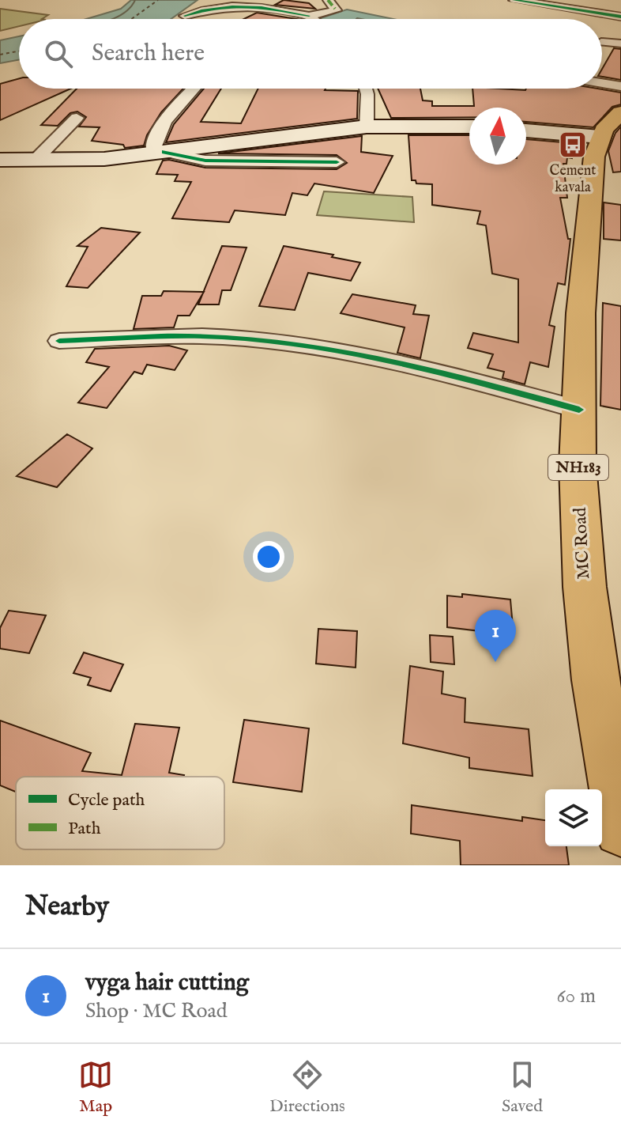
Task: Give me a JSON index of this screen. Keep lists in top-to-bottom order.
{
  "streets": {
    "highway": ["NH183", "MC Road"]
  },
  "places": {
    "bus stop": ["Cement kavala"]
  },
  "legend": ["Cycle path", "Path"],
  "north": "top",
  "page": {
    "search": "Search here",
    "pins": "1",
    "heading": "Nearby",
    "list": [
      {
        "mark": "1",
        "name": "vyga hair cutting",
        "note": "Shop · MC Road",
        "value": "60 m"
      }
    ],
    "nav": ["Map", "Directions", "Saved"]
  }
}
